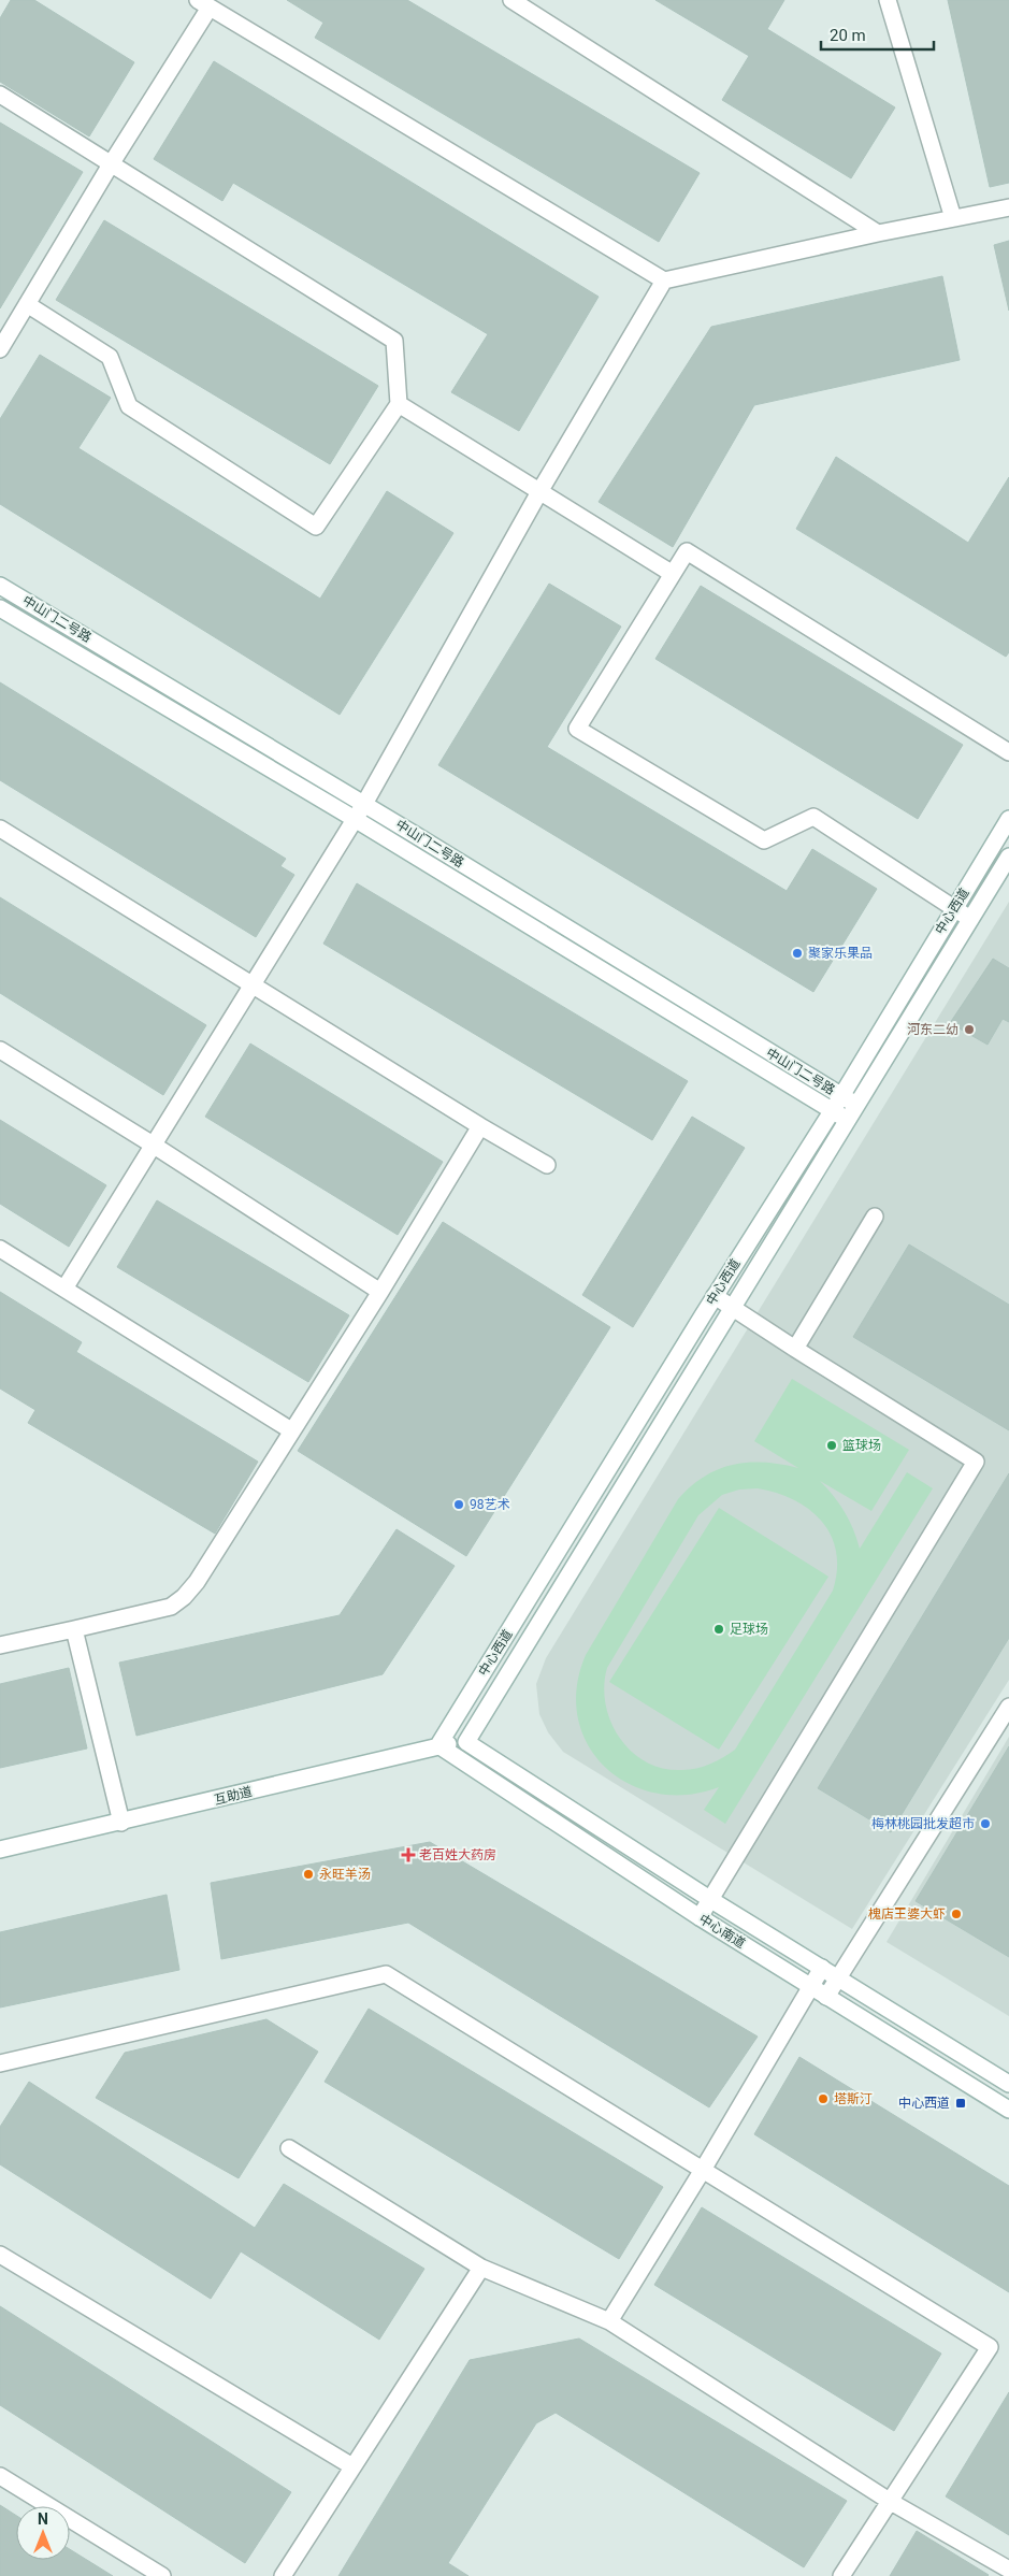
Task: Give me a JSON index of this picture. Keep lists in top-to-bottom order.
{
  "streets": {
    "street": [
      "中山门二号路",
      "中心西道",
      "互助道",
      "中心南道"
    ]
  },
  "crossings": [
    ["中山门二号路", "中心西道"],
    ["中心西道", "互助道"],
    ["中心西道", "中心南道"],
    ["互助道", "中心南道"]
  ],
  "places": {
    "other": [
      "聚家乐果品",
      "河东二幼",
      "篮球场",
      "98艺术",
      "足球场",
      "梅林桃园批发超市",
      "永旺羊汤",
      "槐店王婆大虾",
      "塔斯汀"
    ],
    "health": ["老百姓大药房"],
    "transit": ["中心西道"]
  },
  "scale_bar": "20 m",
  "north": "top"
}
